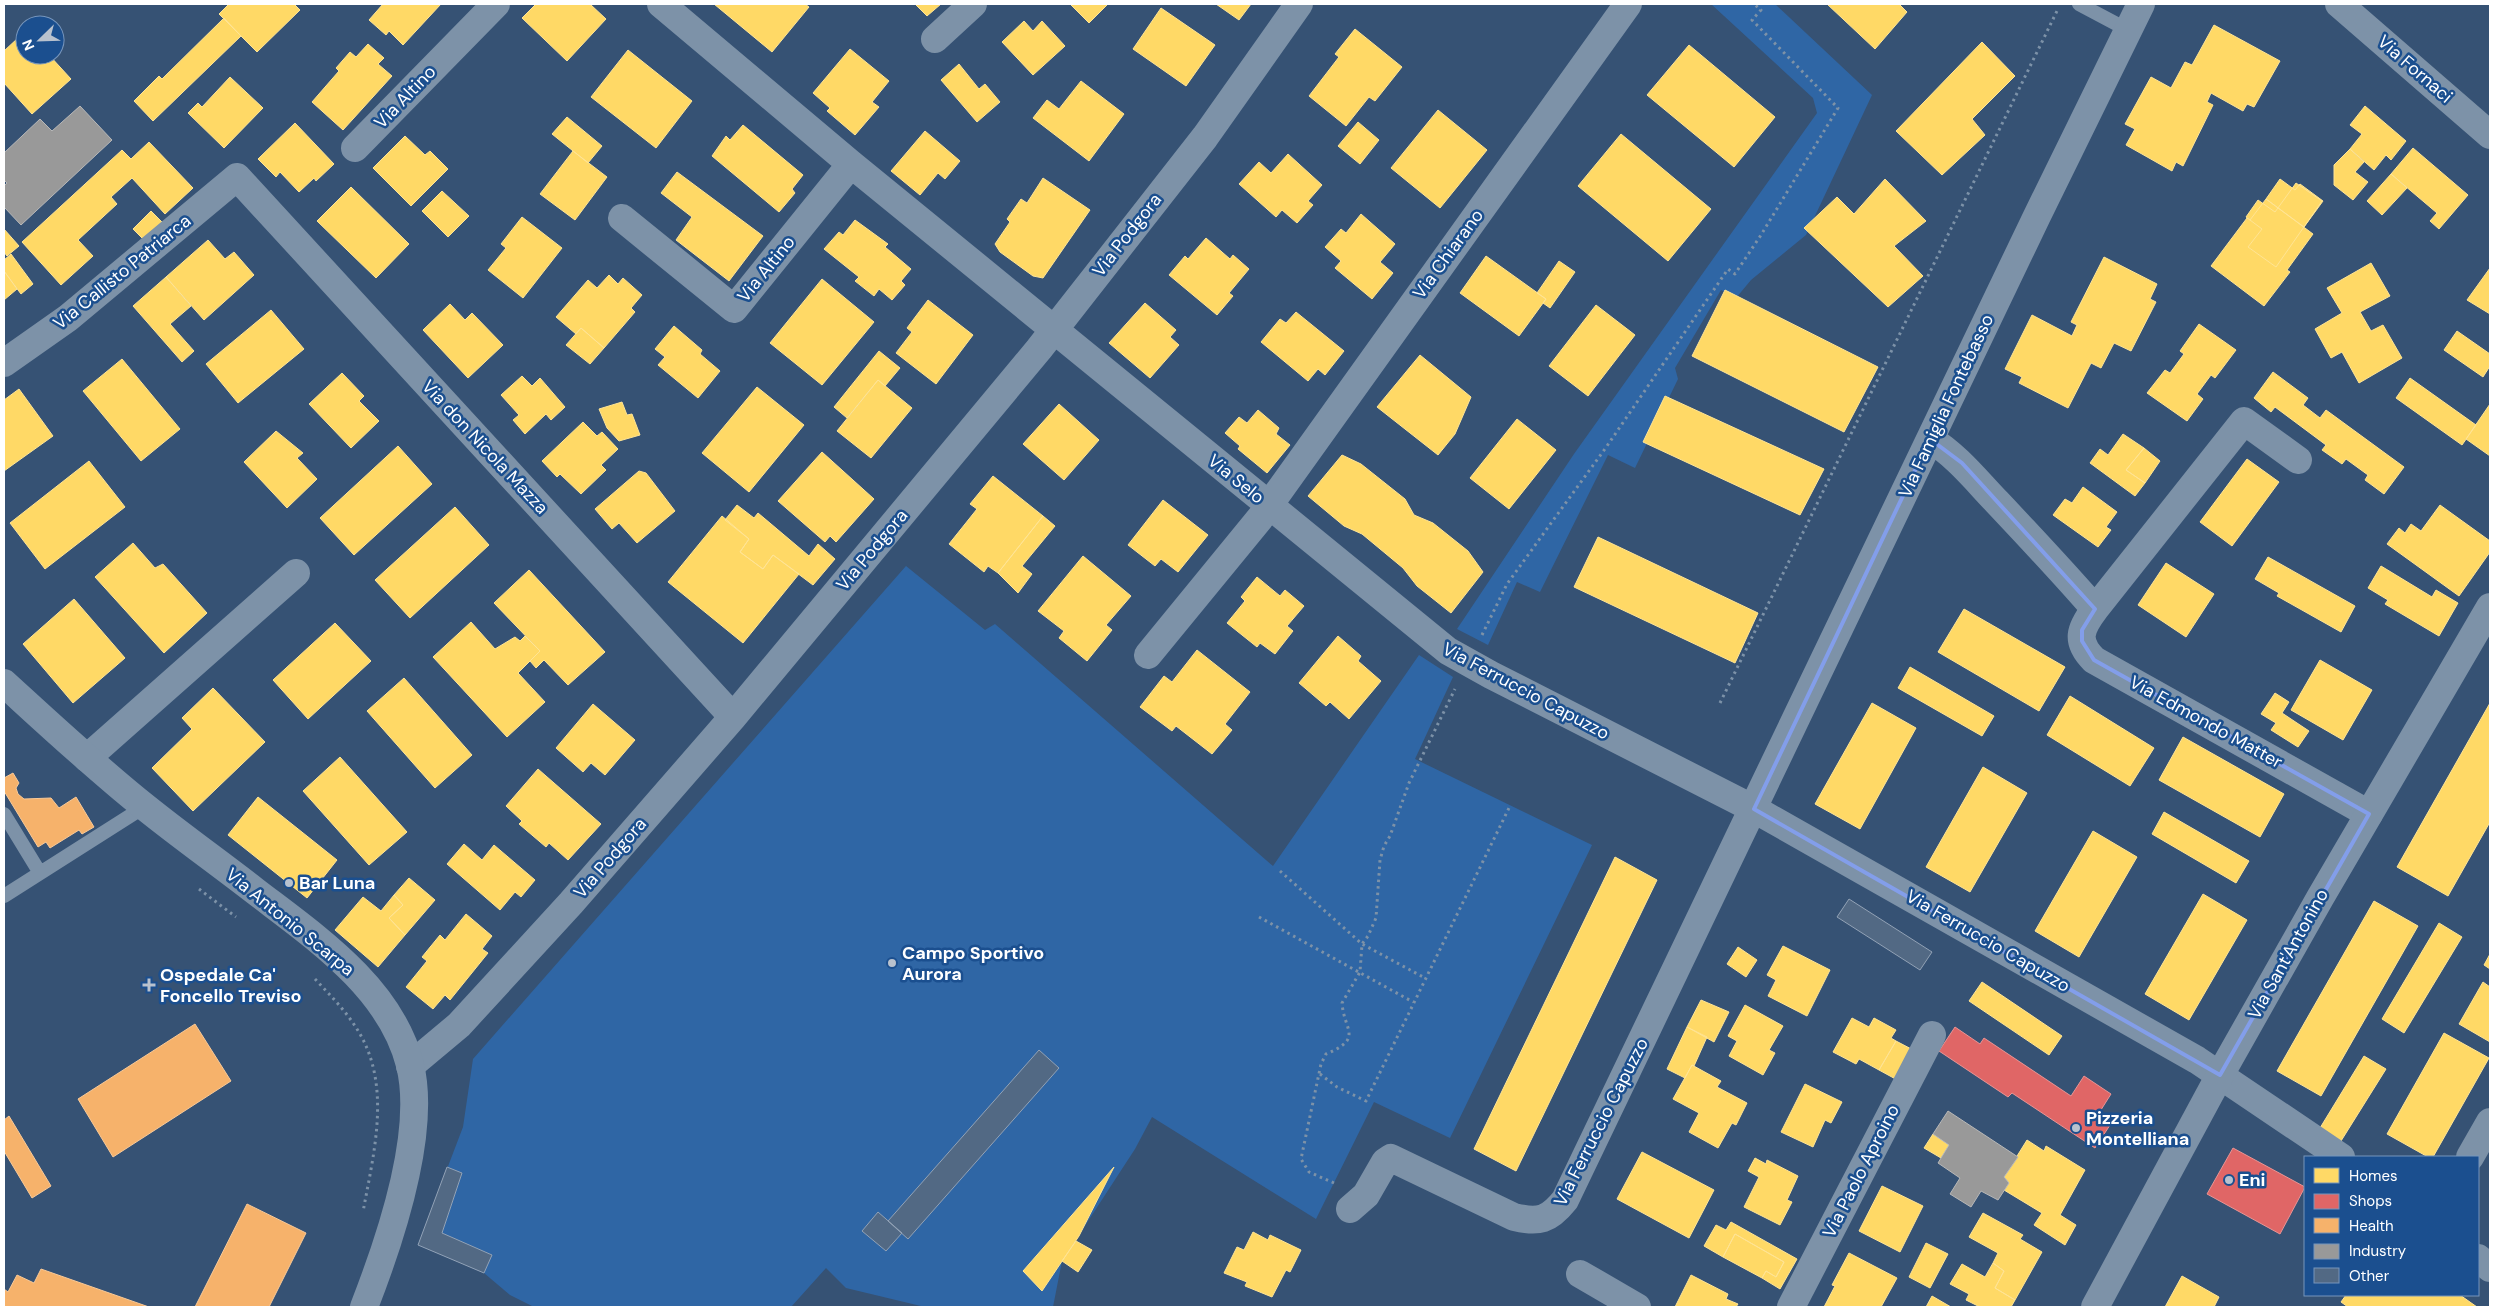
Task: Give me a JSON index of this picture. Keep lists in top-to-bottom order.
{
  "streets": {
    "street": [
      "Via Fornaci",
      "Via Altino",
      "Via Podgora",
      "Via Chiarano",
      "Via Callisto Patriarca",
      "Via Famiglia Fontebasso",
      "Via don Nicola Mazza",
      "Via Selo",
      "Via Ferruccio Capuzzo",
      "Via Edmondo Matter",
      "Via Antonio Scarpa",
      "Via Sant'Antonino",
      "Via Paolo Aproino"
    ]
  },
  "crossings": [
    ["Via Podgora", "Via don Nicola Mazza"],
    ["Via Podgora", "Via Selo"],
    ["Via Podgora", "Via Antonio Scarpa"],
    ["Via Chiarano", "Via Selo"],
    ["Via Chiarano", "Via Ferruccio Capuzzo"],
    ["Via Callisto Patriarca", "Via don Nicola Mazza"],
    ["Via Famiglia Fontebasso", "Via Ferruccio Capuzzo"],
    ["Via Selo", "Via Ferruccio Capuzzo"],
    ["Via Ferruccio Capuzzo", "Via Sant'Antonino"],
    ["Via Edmondo Matter", "Via Sant'Antonino"]
  ],
  "places": {
    "other": [
      "Bar Luna",
      "Campo Sportivo Aurora",
      "Pizzeria Montelliana",
      "Eni"
    ],
    "health": ["Ospedale Ca' Foncello Treviso"]
  },
  "legend": [
    "Homes",
    "Shops",
    "Health",
    "Industry",
    "Other"
  ],
  "north": "bottom left"
}
